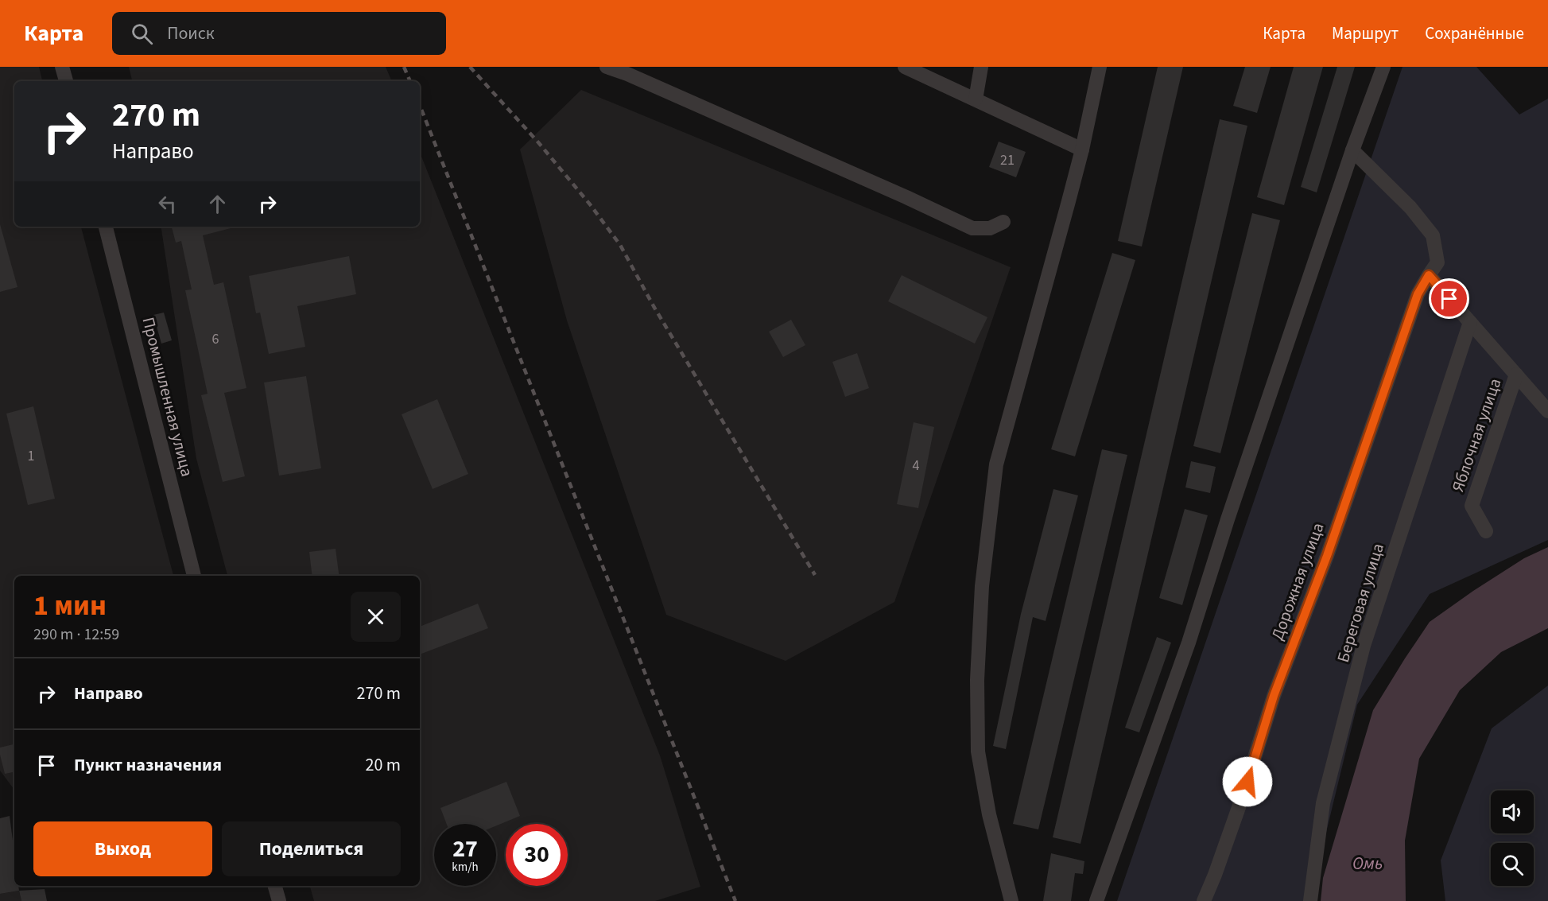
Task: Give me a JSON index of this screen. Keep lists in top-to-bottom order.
{
  "streets": {
    "street": [
      "Промышленная улица",
      "Яблочная улица",
      "Дорожная улица",
      "Береговая улица"
    ]
  },
  "water": ["Омь"],
  "house_numbers": [
    "21",
    "6",
    "1",
    "4"
  ],
  "page": {
    "header": "Карта",
    "search": "Поиск",
    "nav": ["Карта", "Маршрут", "Сохранённые"],
    "turn": ["270 m", "Направо"],
    "heading": ["1 мин", "290 m · 12:59"],
    "list": [
      {
        "name": "Направо",
        "value": "270 m"
      },
      {
        "name": "Пункт назначения",
        "value": "20 m"
      }
    ],
    "buttons": ["Выход", "Поделиться"],
    "speed": "27 km/h",
    "limit": "30"
  }
}
